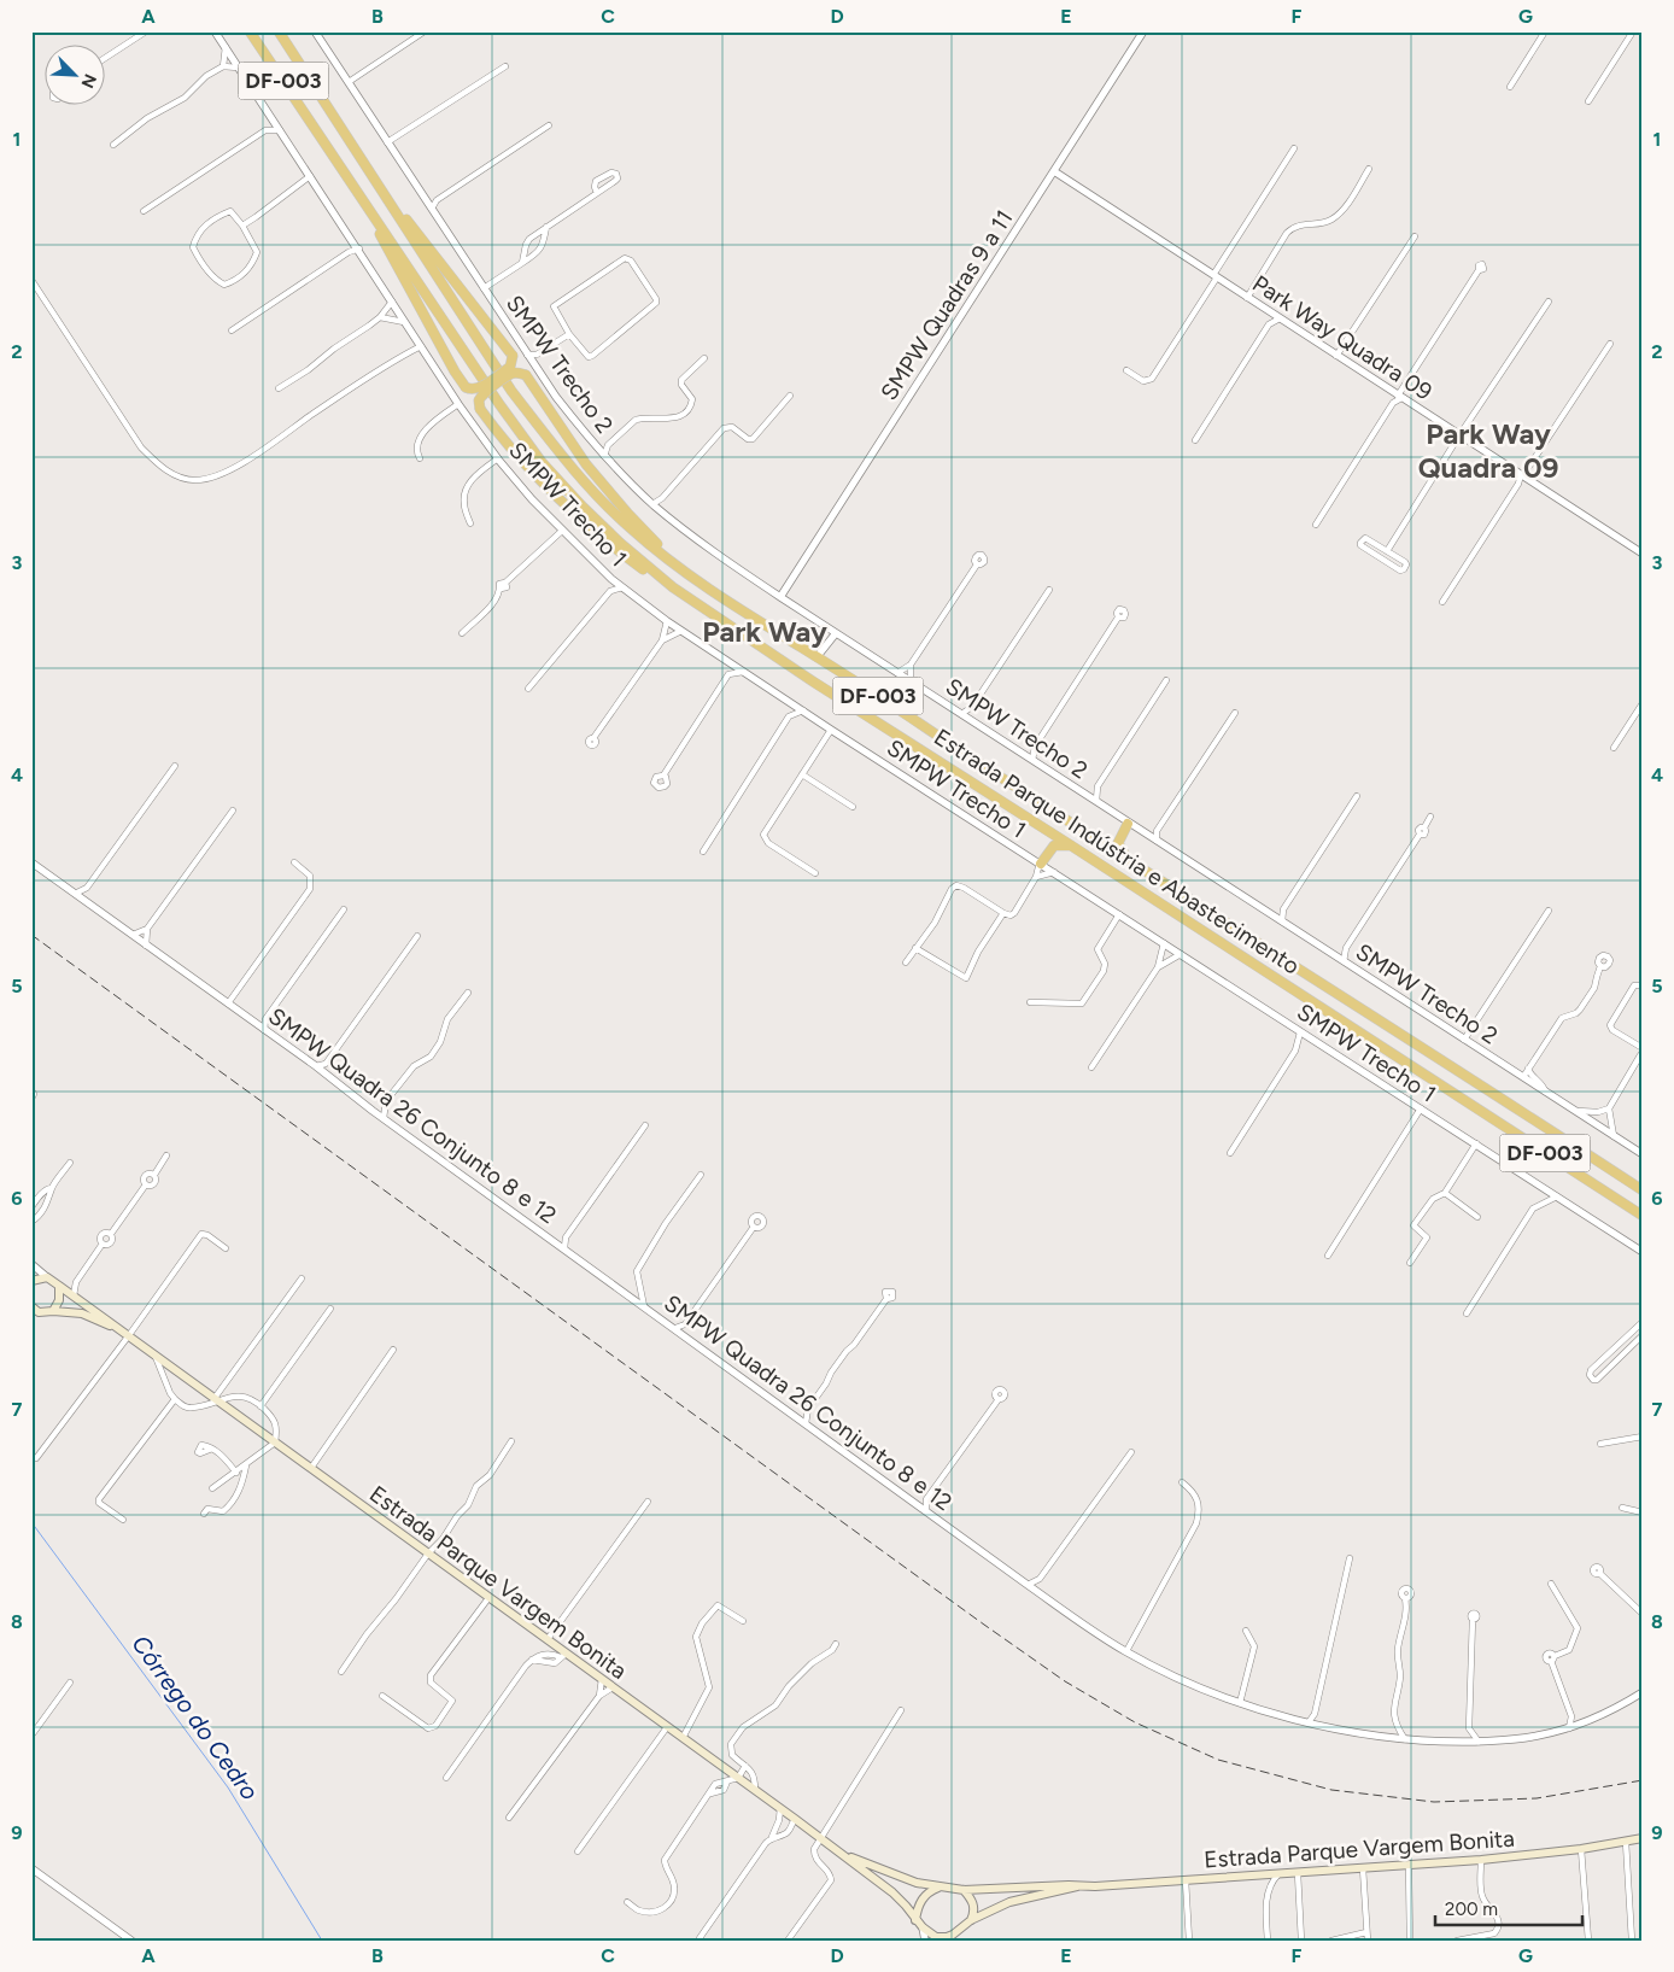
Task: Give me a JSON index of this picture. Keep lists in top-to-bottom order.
{
  "streets": {
    "highway": ["DF-003", "Estrada Parque Indústria e Abastecimento"],
    "main road": ["Estrada Parque Vargem Bonita"],
    "street": [
      "SMPW Quadras 9 a 11",
      "Park Way Quadra 09",
      "SMPW Trecho 2",
      "SMPW Trecho 1",
      "SMPW Quadra 26 Conjunto 8 e 12"
    ]
  },
  "crossings": [
    ["SMPW Quadras 9 a 11", "Park Way Quadra 09"],
    ["SMPW Quadras 9 a 11", "SMPW Trecho 2"]
  ],
  "districts": ["Park Way Quadra 09", "Park Way"],
  "water": ["Córrego do Cedro"],
  "scale_bar": "200 m",
  "north": "bottom right",
  "grid": {
    "columns": [
      "A",
      "B",
      "C",
      "D",
      "E",
      "F",
      "G"
    ],
    "rows": [
      "1",
      "2",
      "3",
      "4",
      "5",
      "6",
      "7",
      "8",
      "9"
    ]
  }
}
